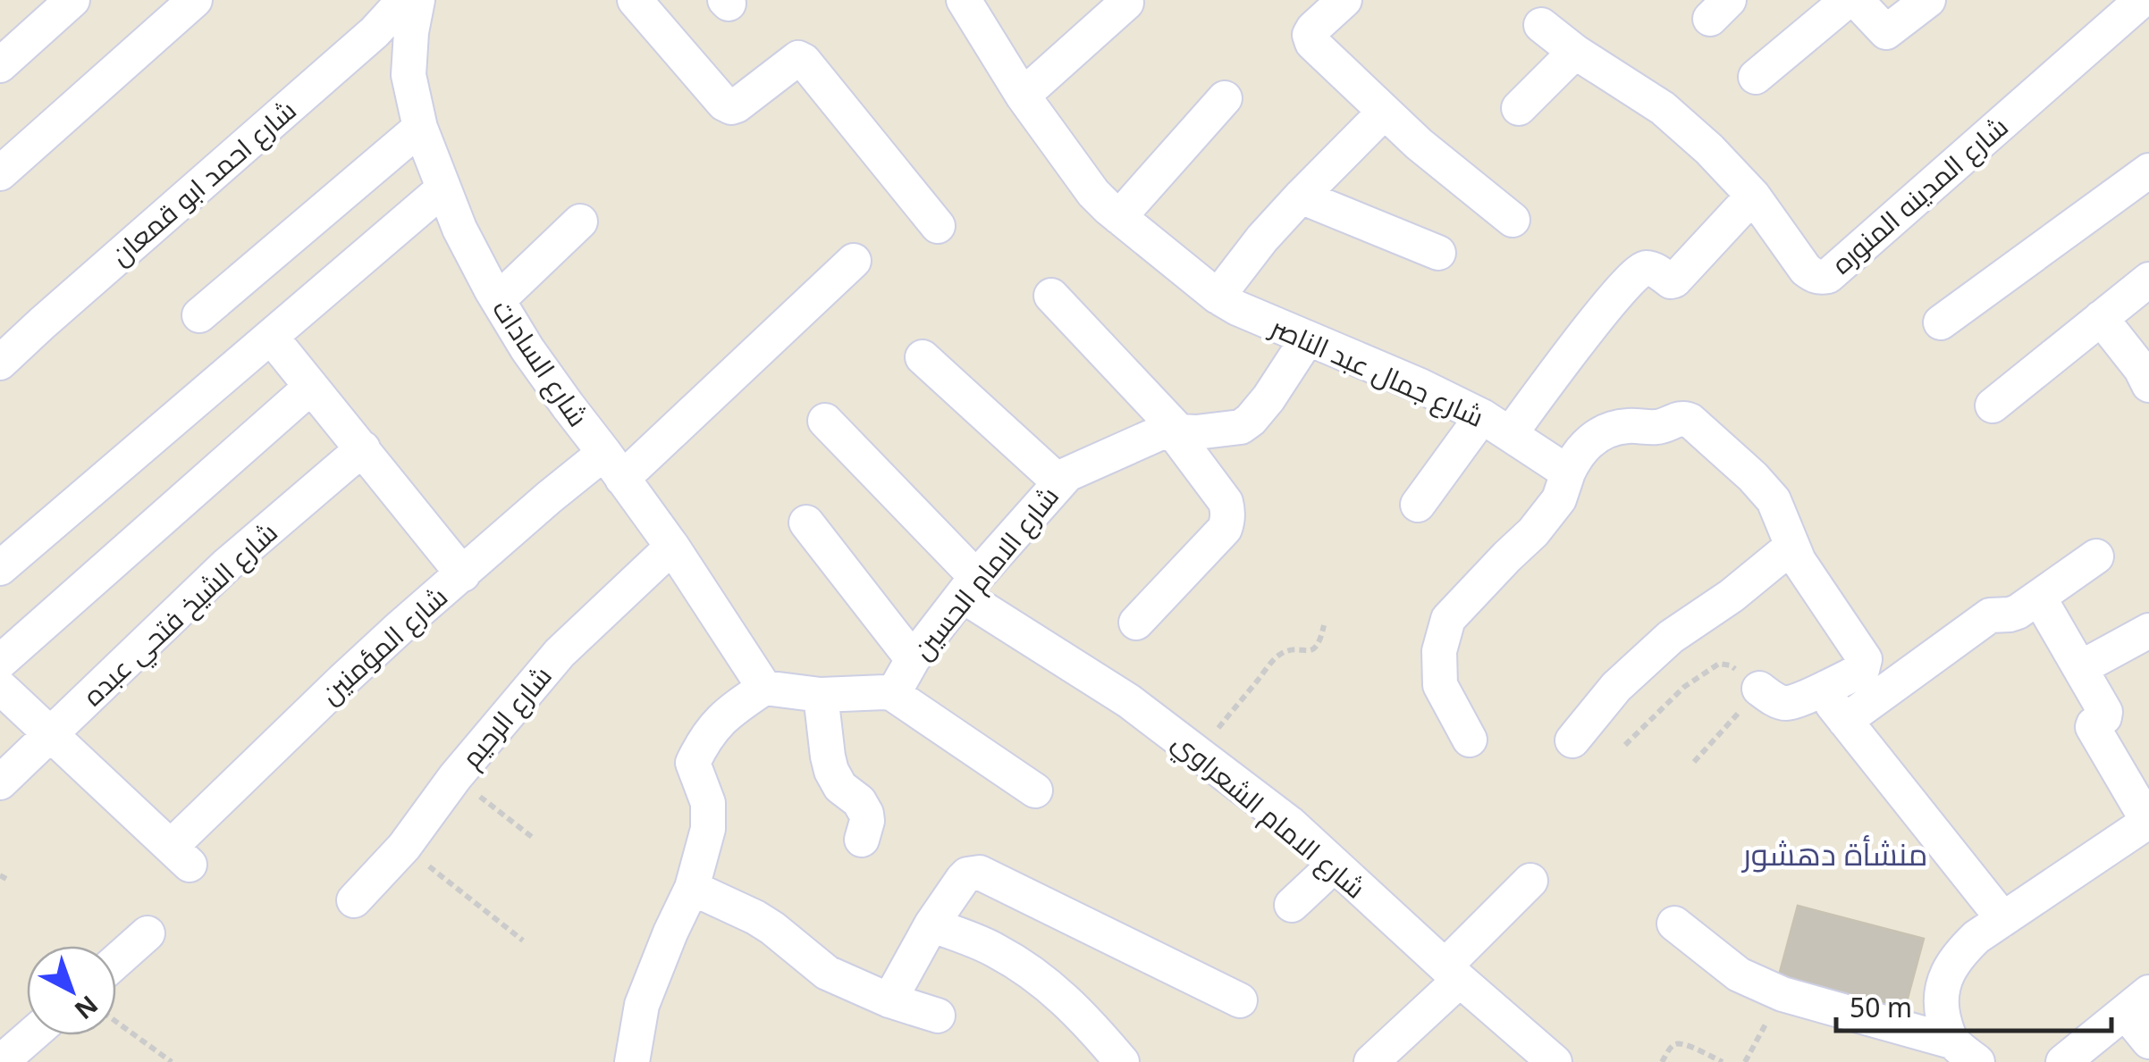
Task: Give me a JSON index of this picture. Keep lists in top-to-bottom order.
{
  "streets": {
    "street": [
      "شارع احمد ابو قمعان",
      "شارع المدينه المنوره",
      "شارع السادات",
      "شارع جمال عبد الناصر",
      "شارع الامام الحسين",
      "شارع الشيخ فتحي عبده",
      "شارع المؤمنين",
      "شارع الرحيم",
      "شارع الامام الشعراوي"
    ]
  },
  "crossings": [
    ["شارع السادات", "شارع المؤمنين"],
    ["شارع السادات", "شارع الرحيم"],
    ["شارع جمال عبد الناصر", "شارع الامام الحسين"],
    ["شارع الامام الحسين", "شارع الامام الشعراوي"],
    ["شارع الشيخ فتحي عبده", "شارع المؤمنين"]
  ],
  "districts": ["منشأة دهشور"],
  "scale_bar": "50 m",
  "north": "bottom right"
}
